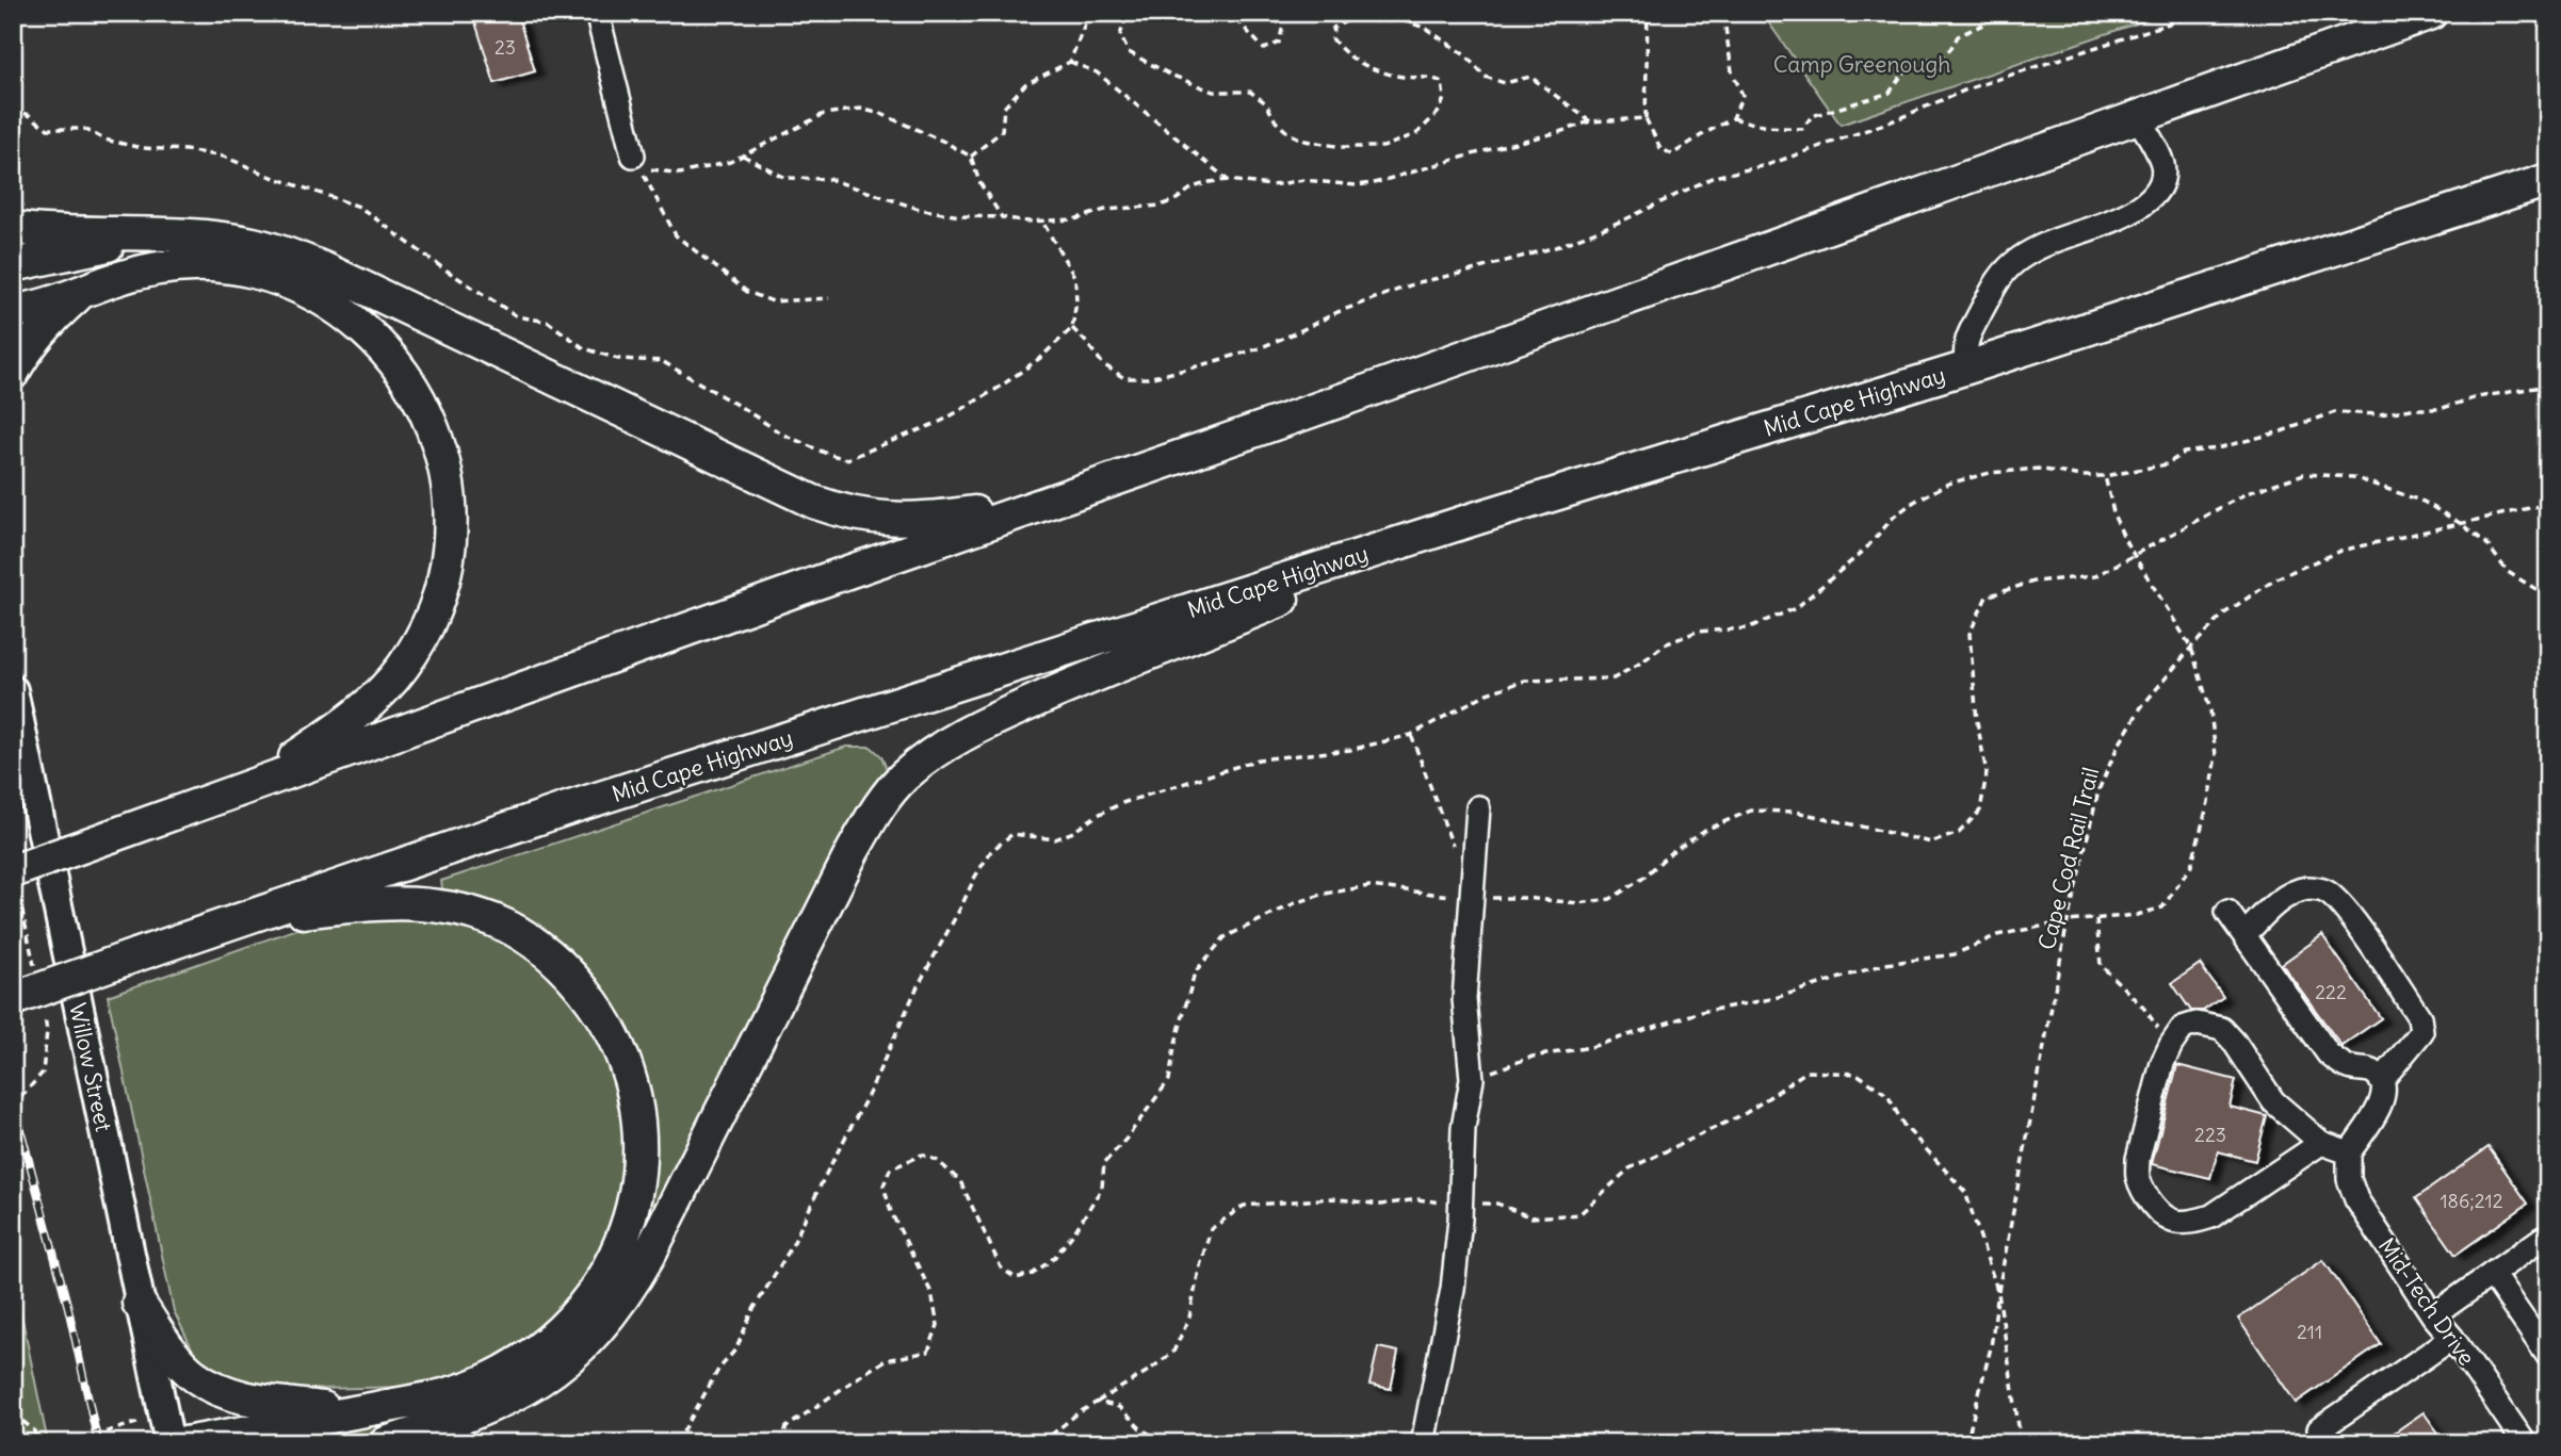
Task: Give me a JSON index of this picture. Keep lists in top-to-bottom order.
{
  "streets": {
    "highway": ["Mid Cape Highway"],
    "main road": ["Willow Street"],
    "street": ["Mid-Tech Drive"],
    "path": ["Cape Cod Rail Trail"]
  },
  "parks": ["Camp Greenough"],
  "house_numbers": [
    "23",
    "222",
    "223",
    "186;212",
    "211"
  ]
}
